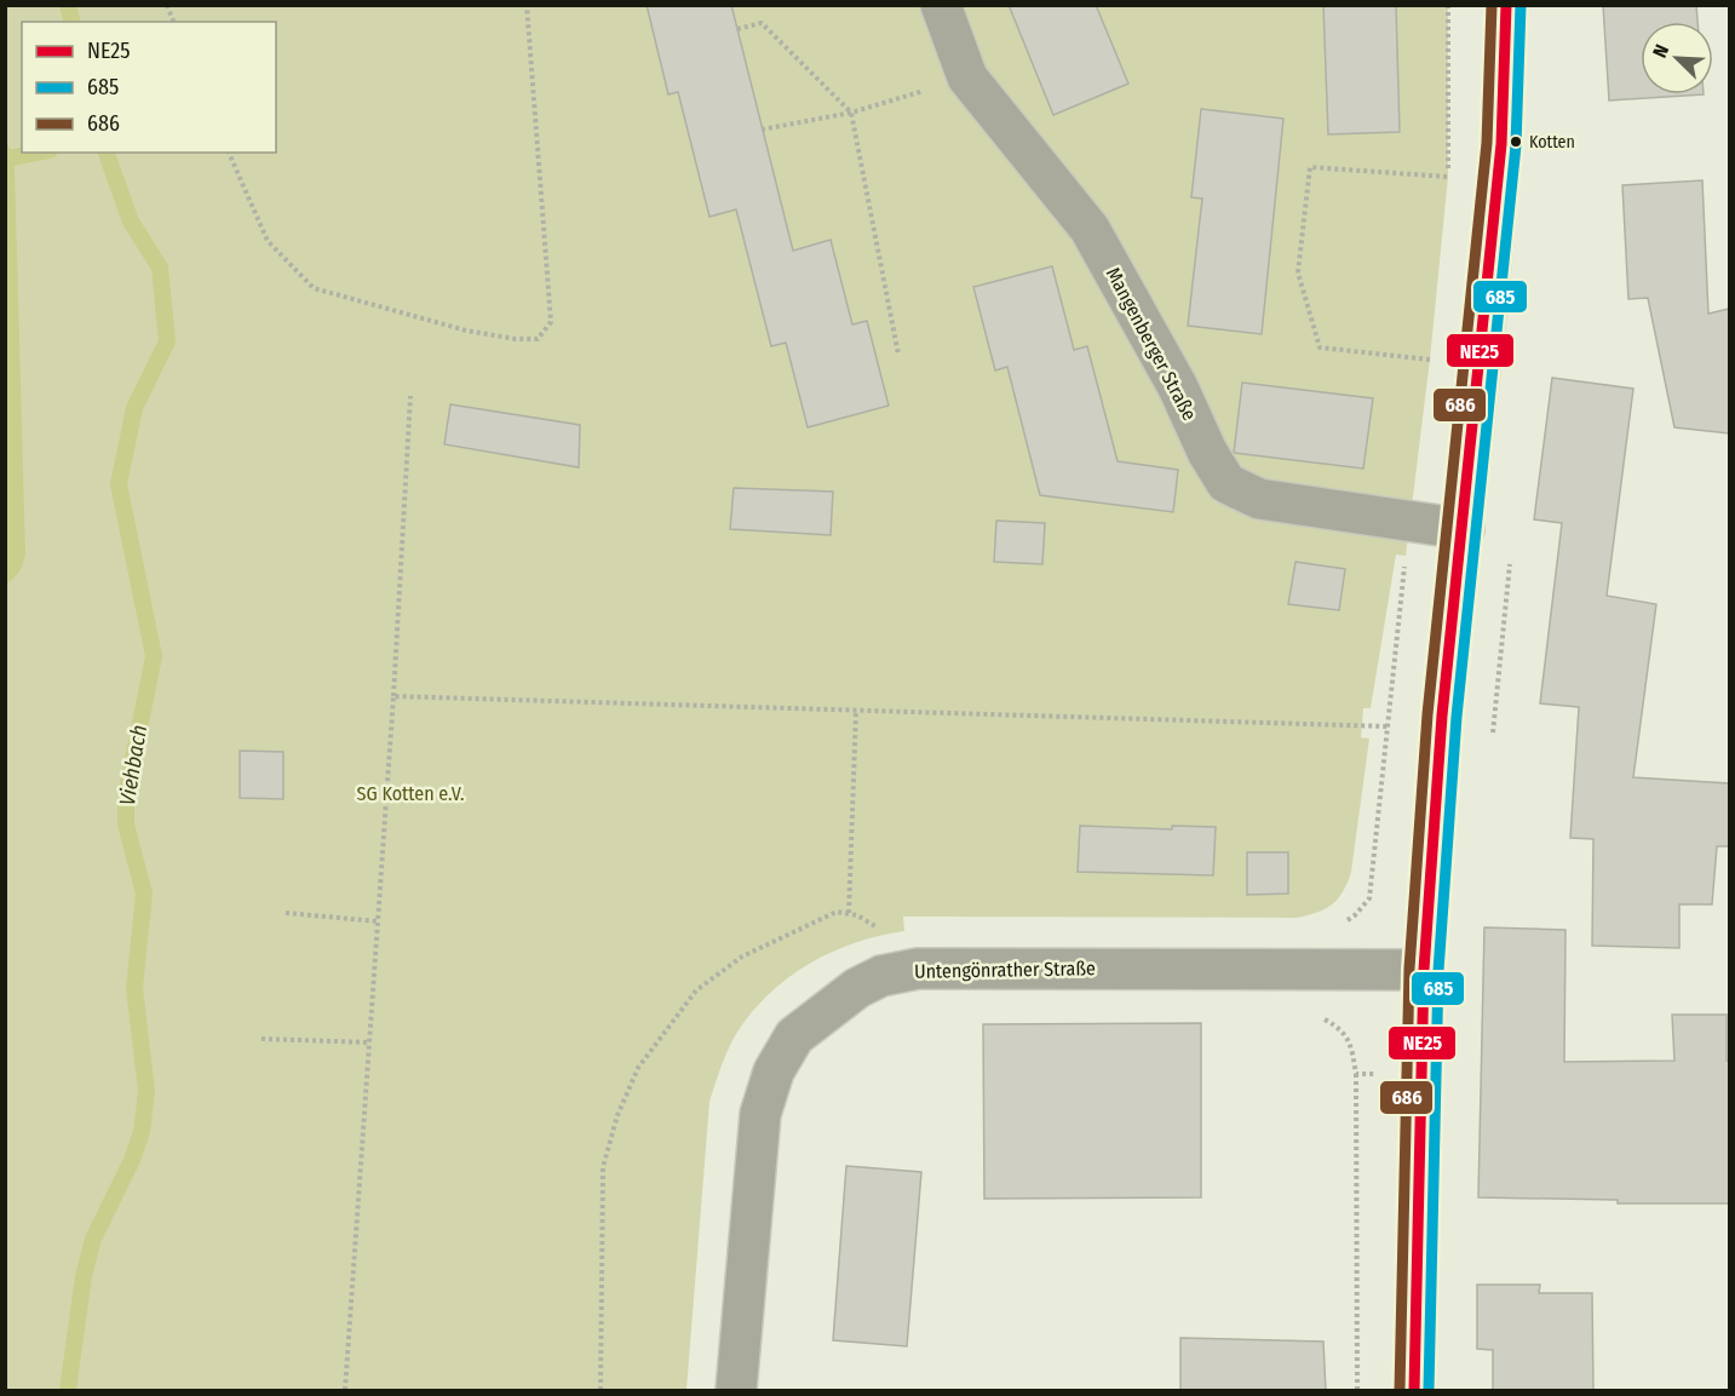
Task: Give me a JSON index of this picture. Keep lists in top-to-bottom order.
{
  "streets": {
    "street": ["Mangenberger Straße", "Untengönrather Straße"]
  },
  "water": ["Viehbach"],
  "parks": ["SG Kotten e.V."],
  "places": ["Kotten"],
  "lines": ["transit line NE25", "transit line 685", "transit line 686"],
  "legend": ["NE25", "685", "686"],
  "north": "top left"
}
